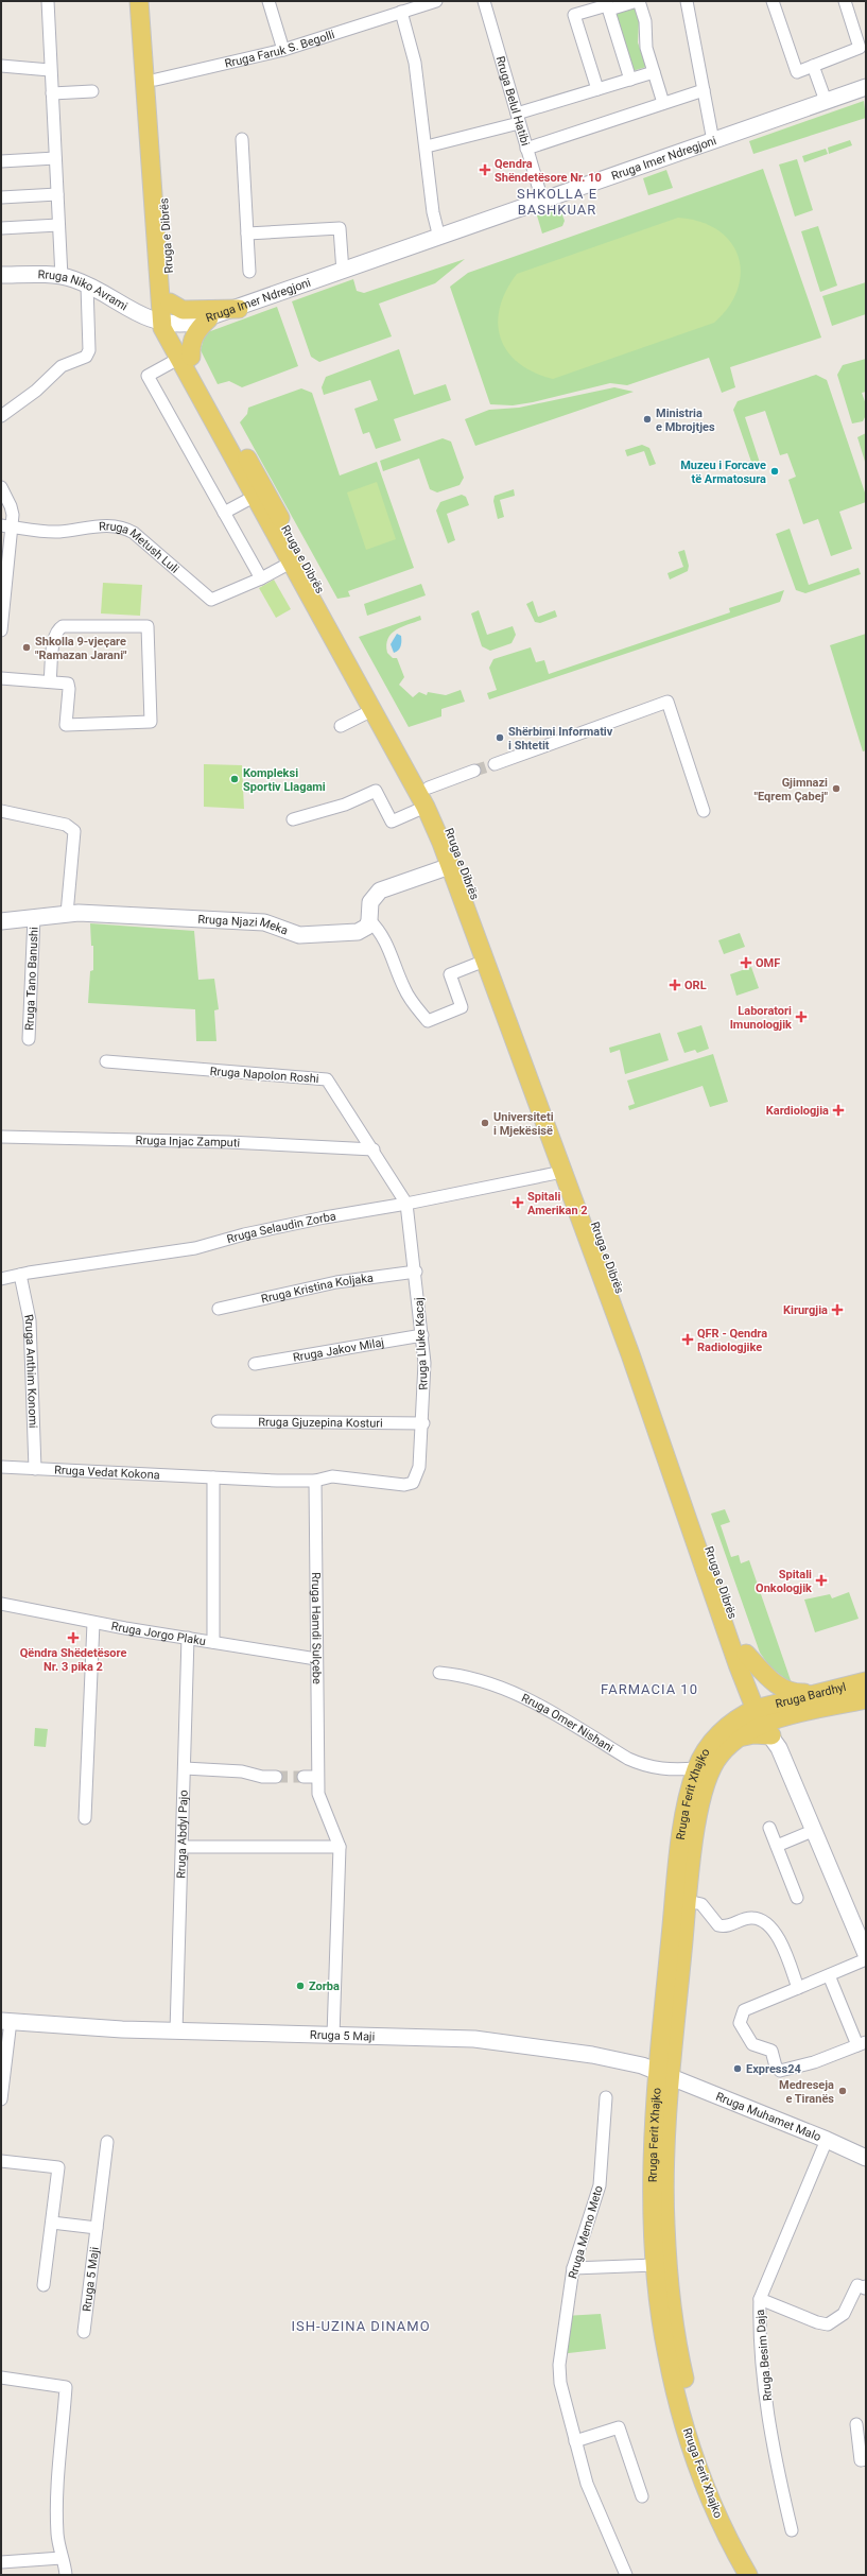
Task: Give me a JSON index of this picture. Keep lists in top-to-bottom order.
{
  "streets": {
    "main road": [
      "Rruga Imer Ndregjoni",
      "Rruga e Dibrës",
      "Rruga Niko Avrami",
      "Rruga Njazi Meka",
      "Rruga Bardhyl",
      "Rruga Ferit Xhajko",
      "Rruga 5 Maji",
      "Rruga Muhamet Malo"
    ],
    "street": [
      "Rruga Faruk S. Begolli",
      "Rruga Belul Hatibi",
      "Rruga Metush Luli",
      "Rruga Tano Banushi",
      "Rruga Napolon Roshi",
      "Rruga Injac Zamputi",
      "Rruga Selaudin Zorba",
      "Rruga Kristina Koljaka",
      "Rruga Lluke Kacaj",
      "Rruga Jakov Milaj",
      "Rruga Anthim Konomi",
      "Rruga Gjuzepina Kosturi",
      "Rruga Vedat Kokona",
      "Rruga Hamdi Sulçebe",
      "Rruga Jorgo Plaku",
      "Rruga Omer Nishani",
      "Rruga Abdyl Pajo",
      "Rruga Memo Meto",
      "Rruga Besim Daja"
    ]
  },
  "crossings": [
    ["Rruga Faruk S. Begolli", "Rruga e Dibrës"],
    ["Rruga Belul Hatibi", "Rruga Imer Ndregjoni"],
    ["Rruga Imer Ndregjoni", "Rruga e Dibrës"],
    ["Rruga Imer Ndregjoni", "Rruga Niko Avrami"],
    ["Rruga e Dibrës", "Rruga Niko Avrami"],
    ["Rruga e Dibrës", "Rruga Metush Luli"],
    ["Rruga e Dibrës", "Rruga Selaudin Zorba"],
    ["Rruga e Dibrës", "Rruga Bardhyl"],
    ["Rruga e Dibrës", "Rruga Ferit Xhajko"],
    ["Rruga Njazi Meka", "Rruga Tano Banushi"],
    ["Rruga Napolon Roshi", "Rruga Injac Zamputi"],
    ["Rruga Napolon Roshi", "Rruga Selaudin Zorba"],
    ["Rruga Napolon Roshi", "Rruga Lluke Kacaj"],
    ["Rruga Selaudin Zorba", "Rruga Lluke Kacaj"],
    ["Rruga Selaudin Zorba", "Rruga Anthim Konomi"],
    ["Rruga Kristina Koljaka", "Rruga Lluke Kacaj"],
    ["Rruga Lluke Kacaj", "Rruga Jakov Milaj"],
    ["Rruga Lluke Kacaj", "Rruga Gjuzepina Kosturi"],
    ["Rruga Lluke Kacaj", "Rruga Vedat Kokona"],
    ["Rruga Anthim Konomi", "Rruga Vedat Kokona"],
    ["Rruga Vedat Kokona", "Rruga Hamdi Sulçebe"],
    ["Rruga Hamdi Sulçebe", "Rruga Jorgo Plaku"],
    ["Rruga Hamdi Sulçebe", "Rruga 5 Maji"],
    ["Rruga Jorgo Plaku", "Rruga Abdyl Pajo"],
    ["Rruga Bardhyl", "Rruga Ferit Xhajko"],
    ["Rruga Omer Nishani", "Rruga Ferit Xhajko"],
    ["Rruga Ferit Xhajko", "Rruga 5 Maji"],
    ["Rruga Ferit Xhajko", "Rruga Muhamet Malo"],
    ["Rruga Abdyl Pajo", "Rruga 5 Maji"],
    ["Rruga 5 Maji", "Rruga Muhamet Malo"],
    ["Rruga Muhamet Malo", "Rruga Besim Daja"]
  ],
  "districts": ["SHKOLLA E BASHKUAR", "FARMACIA 10", "ISH-UZINA DINAMO"],
  "places": {
    "health": [
      "Qendra Shëndetësore Nr. 10",
      "OMF",
      "ORL",
      "Laboratori Imunologjik",
      "Kardiologjia",
      "Spitali Amerikan 2",
      "Kirurgjia",
      "QFR - Qendra Radiologjike",
      "Spitali Onkologjik",
      "Qëndra Shëdetësore Nr. 3 pika 2"
    ],
    "other": [
      "Ministria e Mbrojtjes",
      "Muzeu i Forcave të Armatosura",
      "Shkolla 9-vjeçare \"Ramazan Jarani\"",
      "Shërbimi Informativ i Shtetit",
      "Kompleksi Sportiv Llagami",
      "Gjimnazi \"Eqrem Çabej\"",
      "Universiteti i Mjekësisë",
      "Zorba",
      "Express24",
      "Medreseja e Tiranës"
    ]
  }
}
